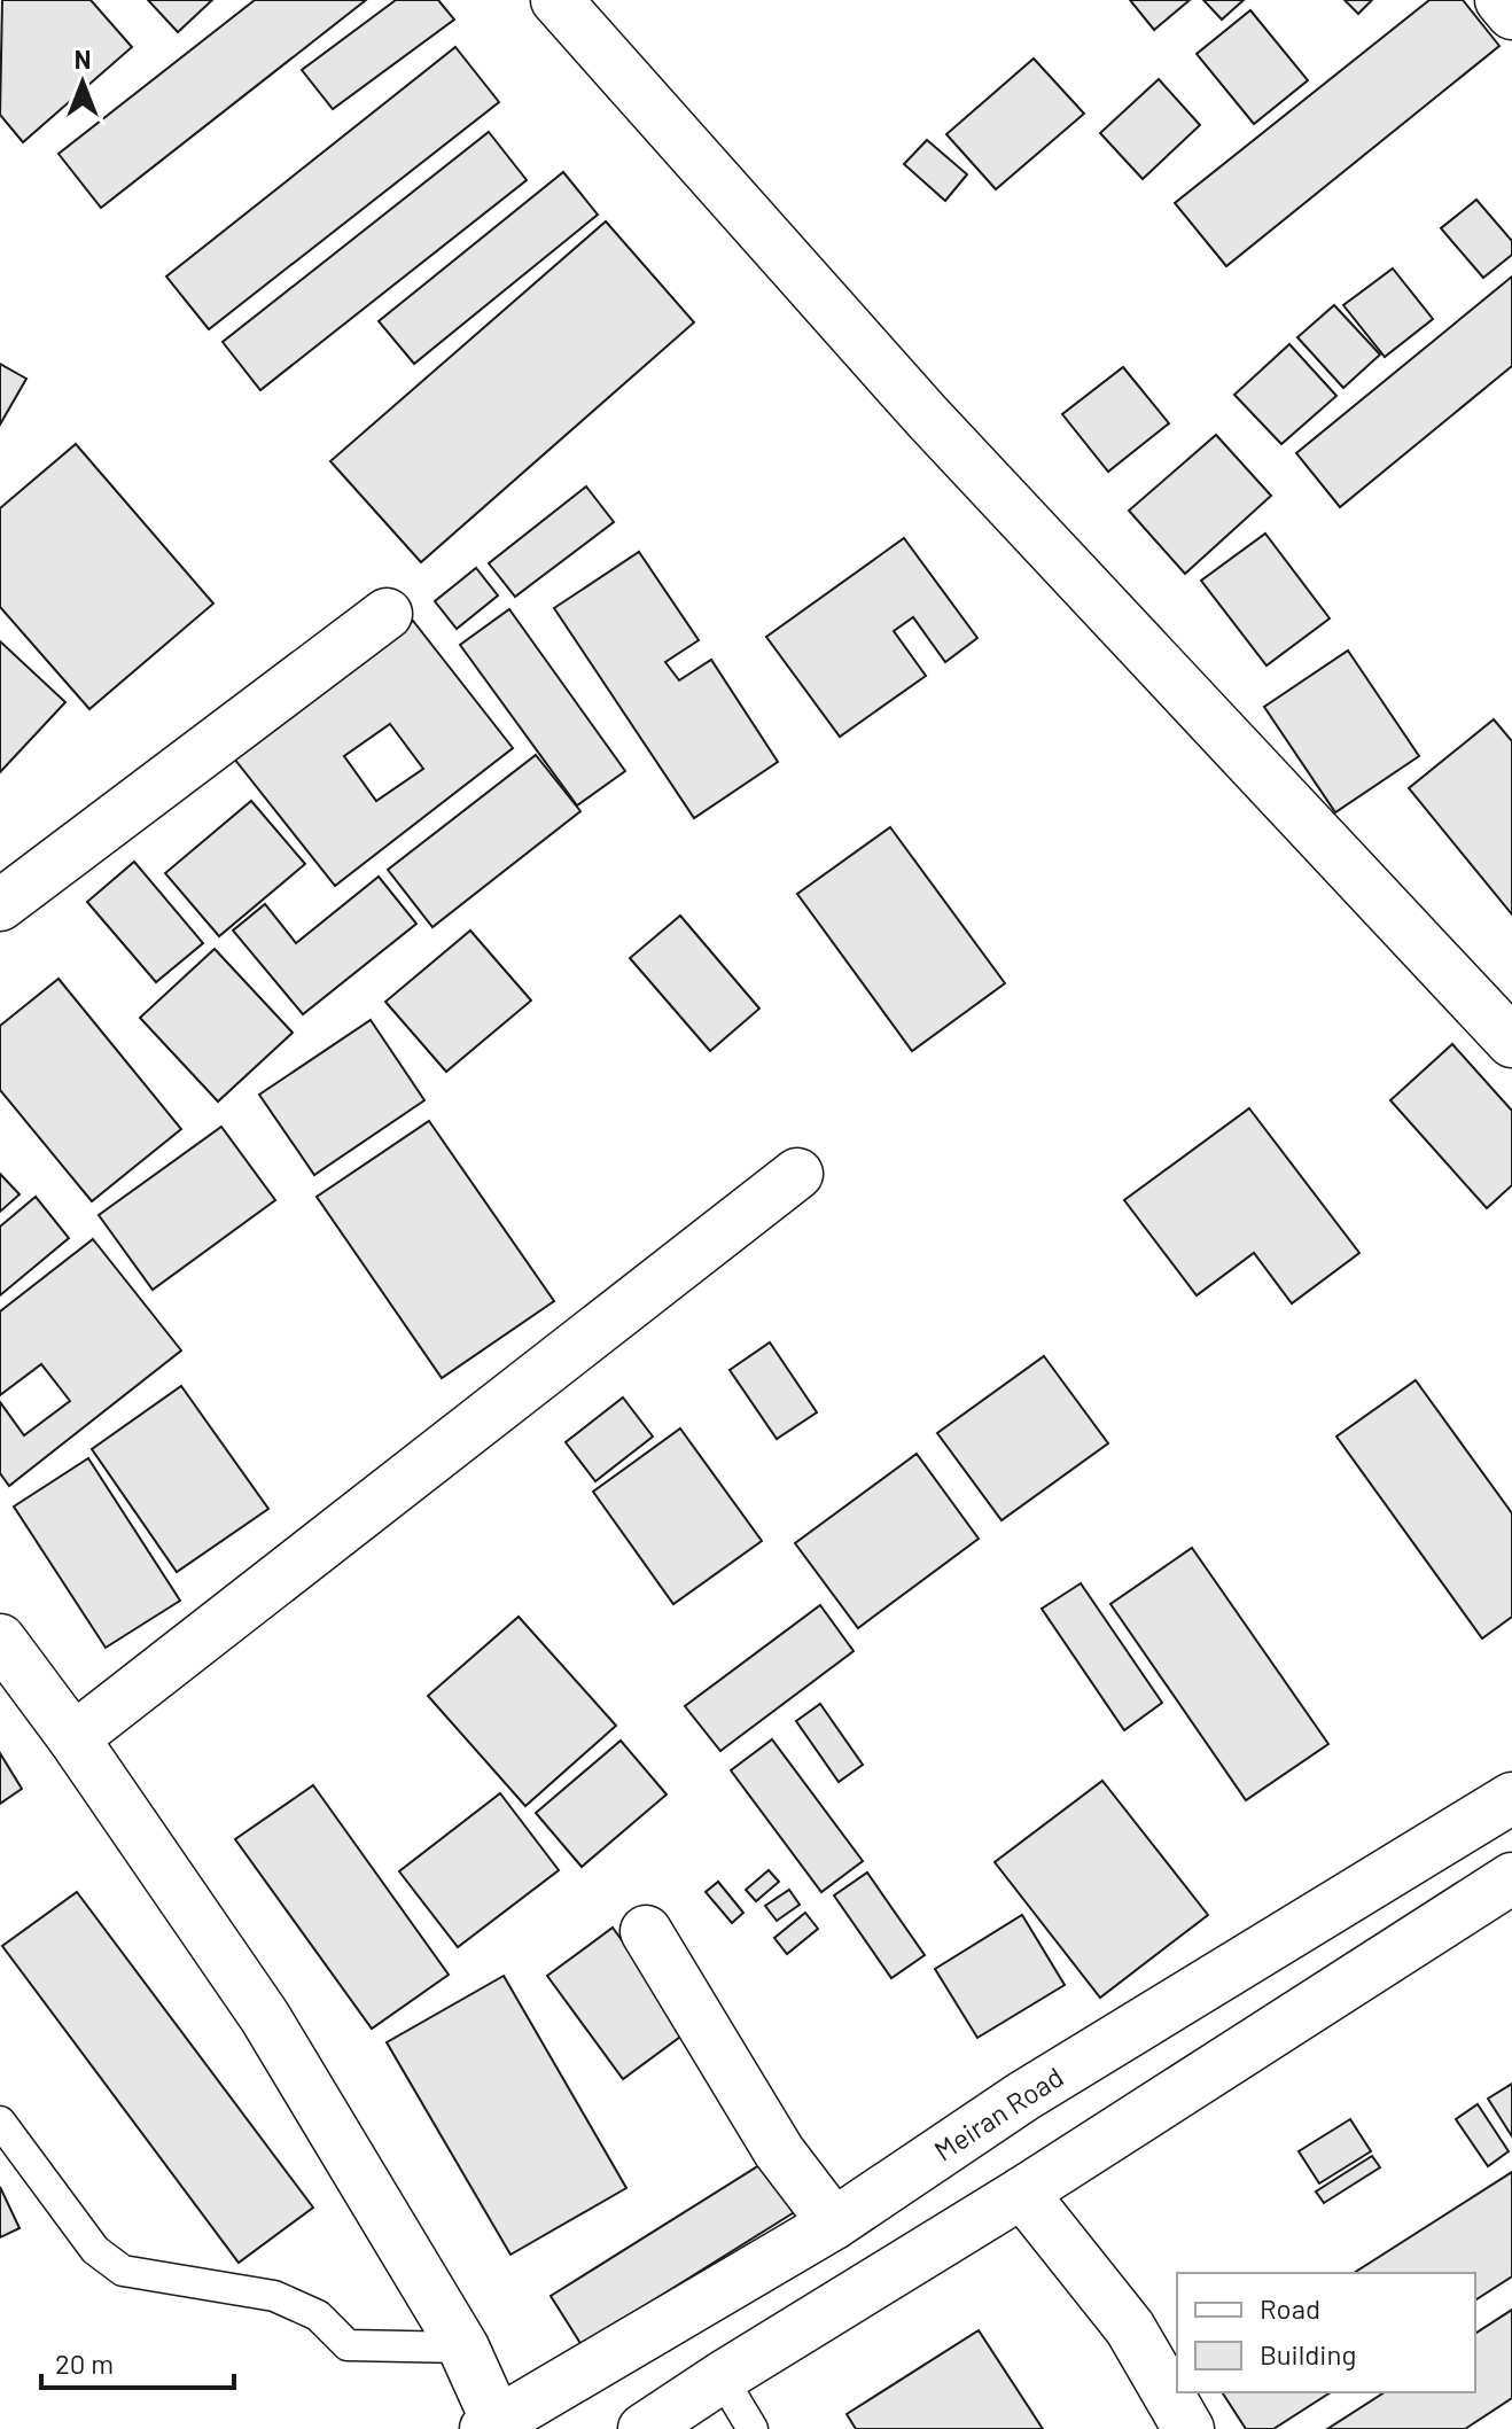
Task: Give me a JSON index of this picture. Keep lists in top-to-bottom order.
{
  "streets": {
    "street": ["Meiran Road"]
  },
  "legend": ["Road", "Building"],
  "scale_bar": "20 m",
  "north": "top"
}
